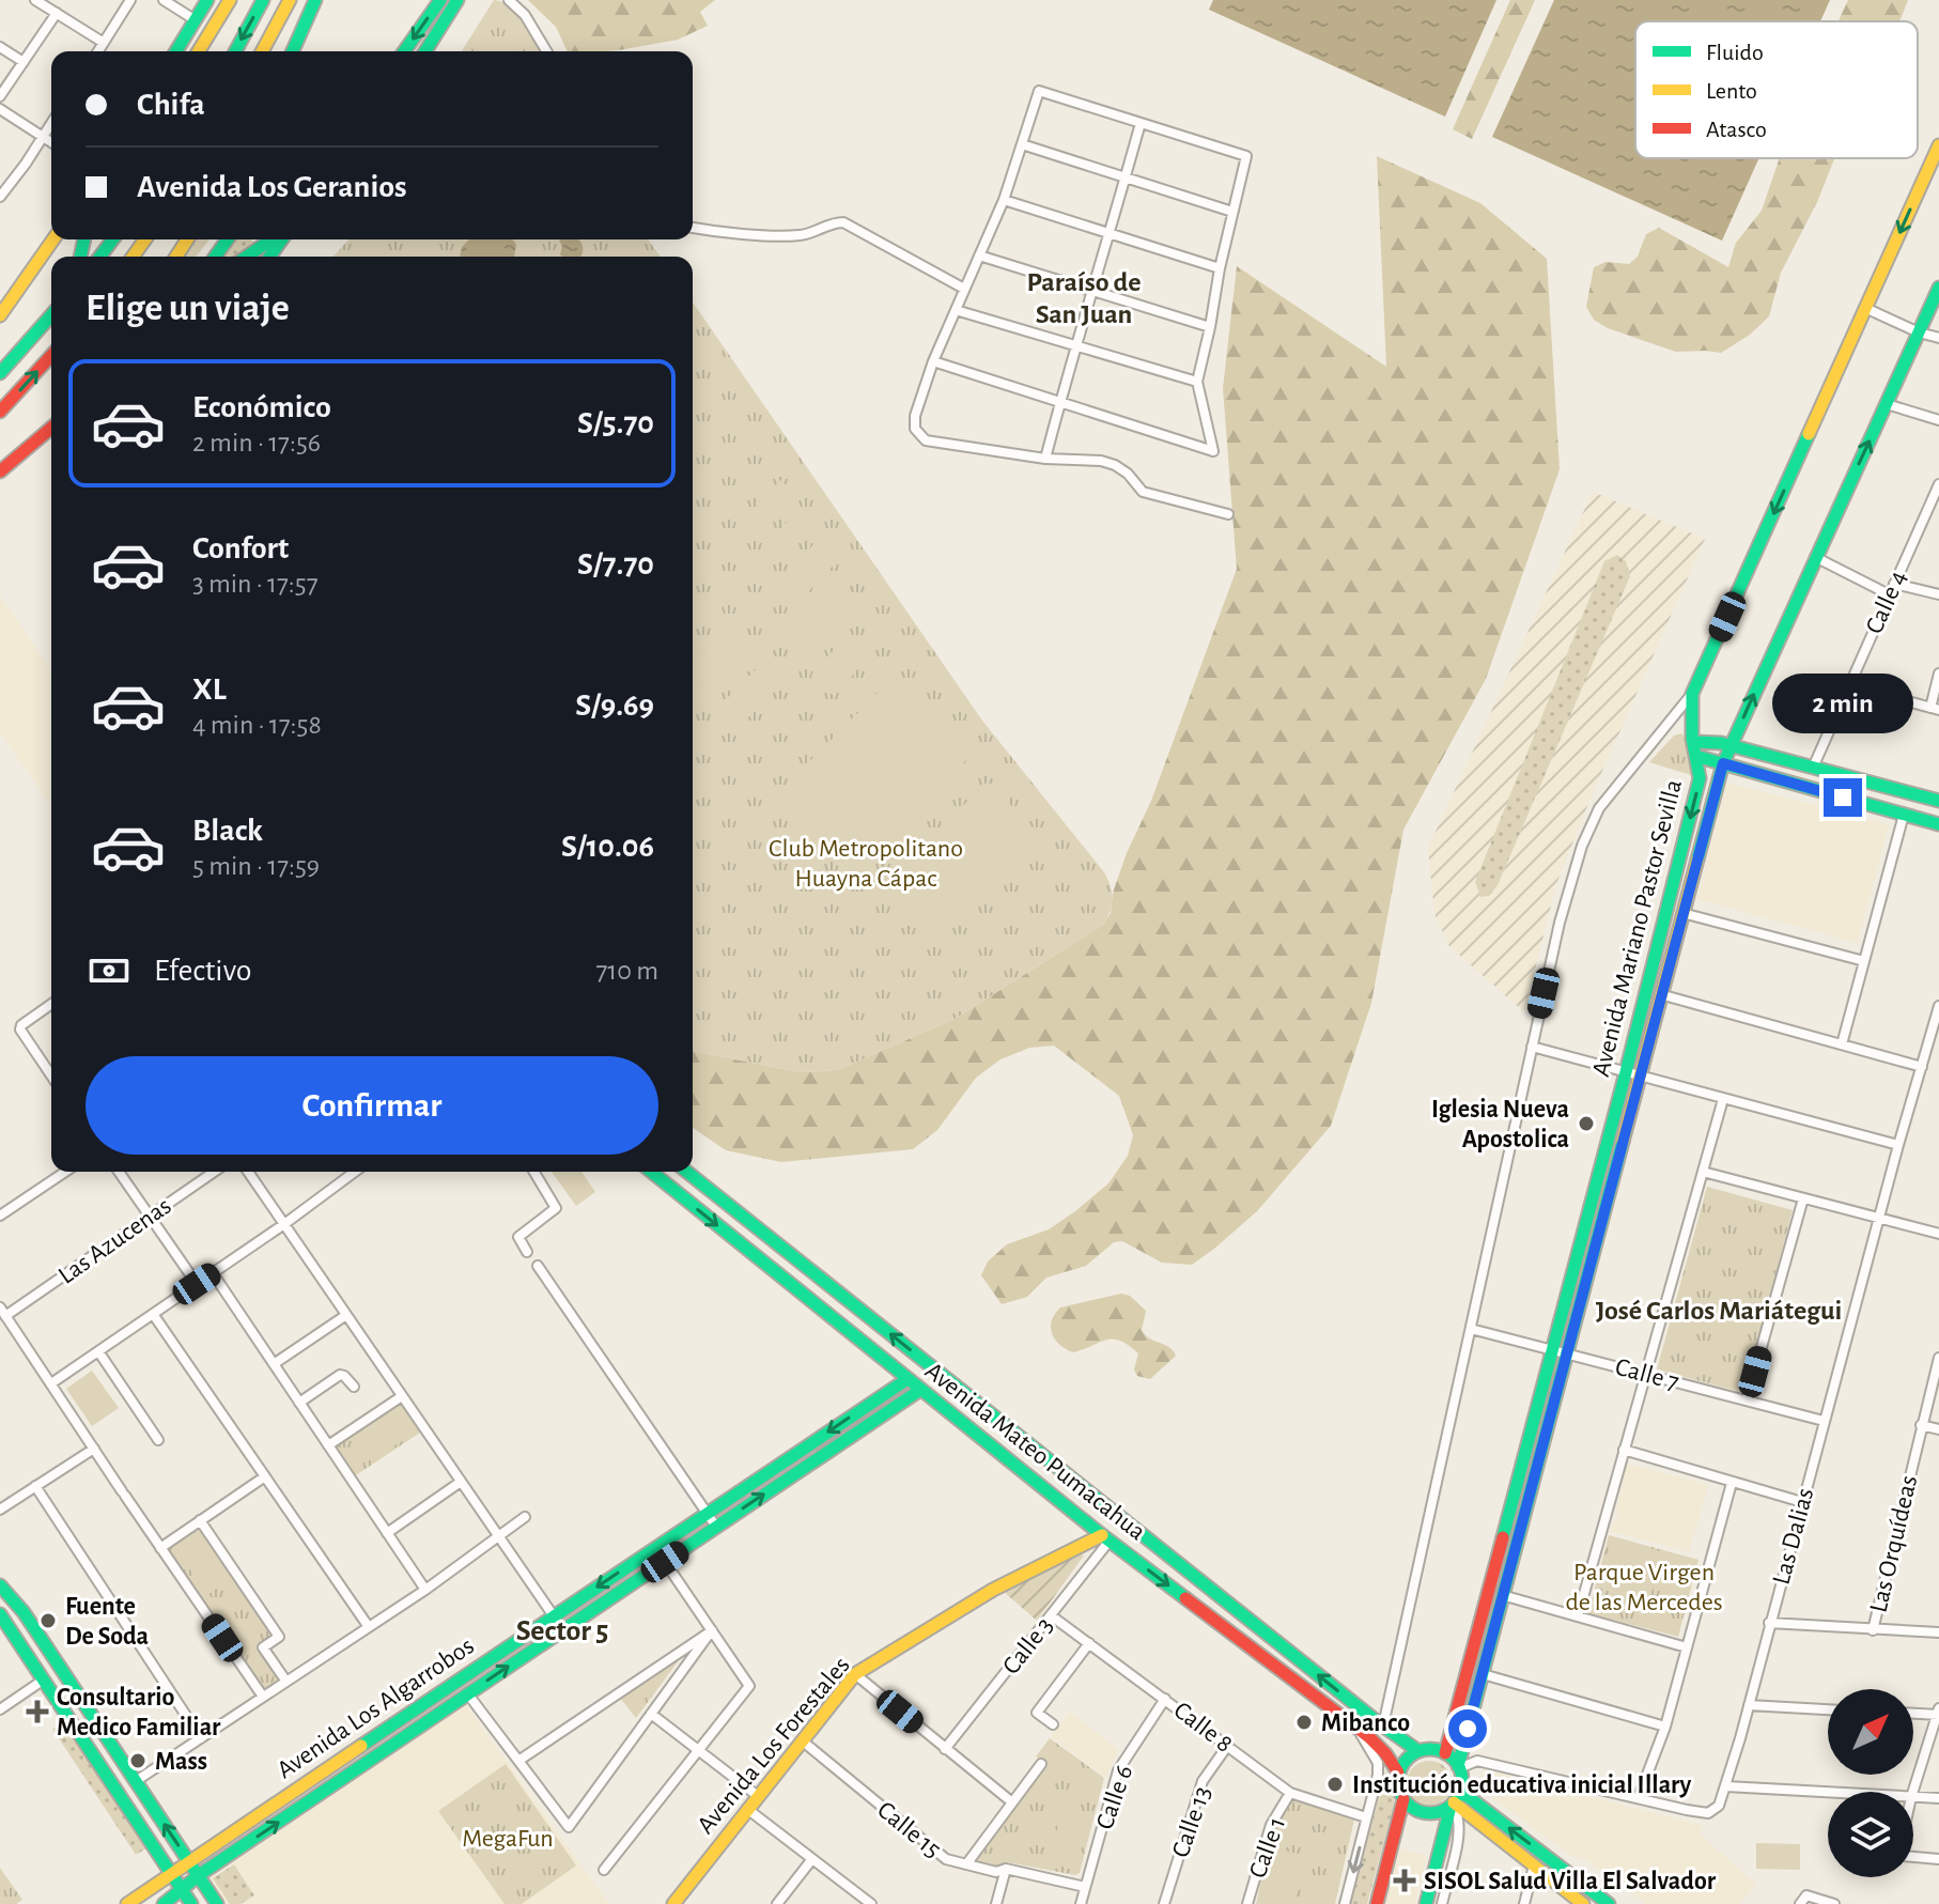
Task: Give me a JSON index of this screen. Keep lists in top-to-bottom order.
{
  "streets": {
    "main road": [
      "Avenida Mariano Pastor Sevilla",
      "Avenida Mateo Pumacahua",
      "Avenida Los Algarrobos",
      "Avenida Los Forestales"
    ],
    "street": [
      "Calle 4",
      "Las Azucenas",
      "Calle 7",
      "Las Dalias",
      "Las Orquídeas",
      "Calle 3",
      "Calle 8",
      "Calle 6",
      "Calle 13",
      "Calle 15",
      "Calle 1"
    ]
  },
  "crossings": [
    ["Avenida Mariano Pastor Sevilla", "Calle 7"],
    ["Avenida Mariano Pastor Sevilla", "Avenida Mateo Pumacahua"],
    ["Calle 7", "Las Dalias"],
    ["Avenida Mateo Pumacahua", "Calle 3"],
    ["Avenida Mateo Pumacahua", "Avenida Los Algarrobos"],
    ["Avenida Mateo Pumacahua", "Avenida Los Forestales"],
    ["Calle 3", "Calle 8"],
    ["Calle 3", "Avenida Los Forestales"],
    ["Calle 8", "Calle 6"],
    ["Calle 8", "Calle 13"],
    ["Calle 8", "Calle 1"],
    ["Avenida Los Forestales", "Calle 15"],
    ["Calle 6", "Calle 15"]
  ],
  "districts": ["Paraíso de San Juan", "José Carlos Mariátegui", "Sector 5"],
  "parks": ["Club Metropolitano Huayna Cápac", "Parque Virgen de las Mercedes", "MegaFun"],
  "places": {
    "other": [
      "Iglesia Nueva Apostolica",
      "Fuente De Soda",
      "Mibanco",
      "Mass",
      "Institución educativa inicial Illary"
    ],
    "health": ["Consultario Medico Familiar", "SISOL Salud Villa El Salvador"]
  },
  "legend": ["Fluido", "Lento", "Atasco"],
  "north": "top right",
  "page": {
    "banner": ["Chifa", "Avenida Los Geranios"],
    "heading": "Elige un viaje",
    "list": [
      {
        "name": "Económico",
        "note": "2 min · 17:56",
        "value": "S/5.70"
      },
      {
        "name": "Confort",
        "note": "3 min · 17:57",
        "value": "S/7.70"
      },
      {
        "name": "XL",
        "note": "4 min · 17:58",
        "value": "S/9.69"
      },
      {
        "name": "Black",
        "note": "5 min · 17:59",
        "value": "S/10.06"
      }
    ],
    "bubble": "2 min",
    "pay": ["Efectivo", "710 m"],
    "buttons": "Confirmar"
  }
}
